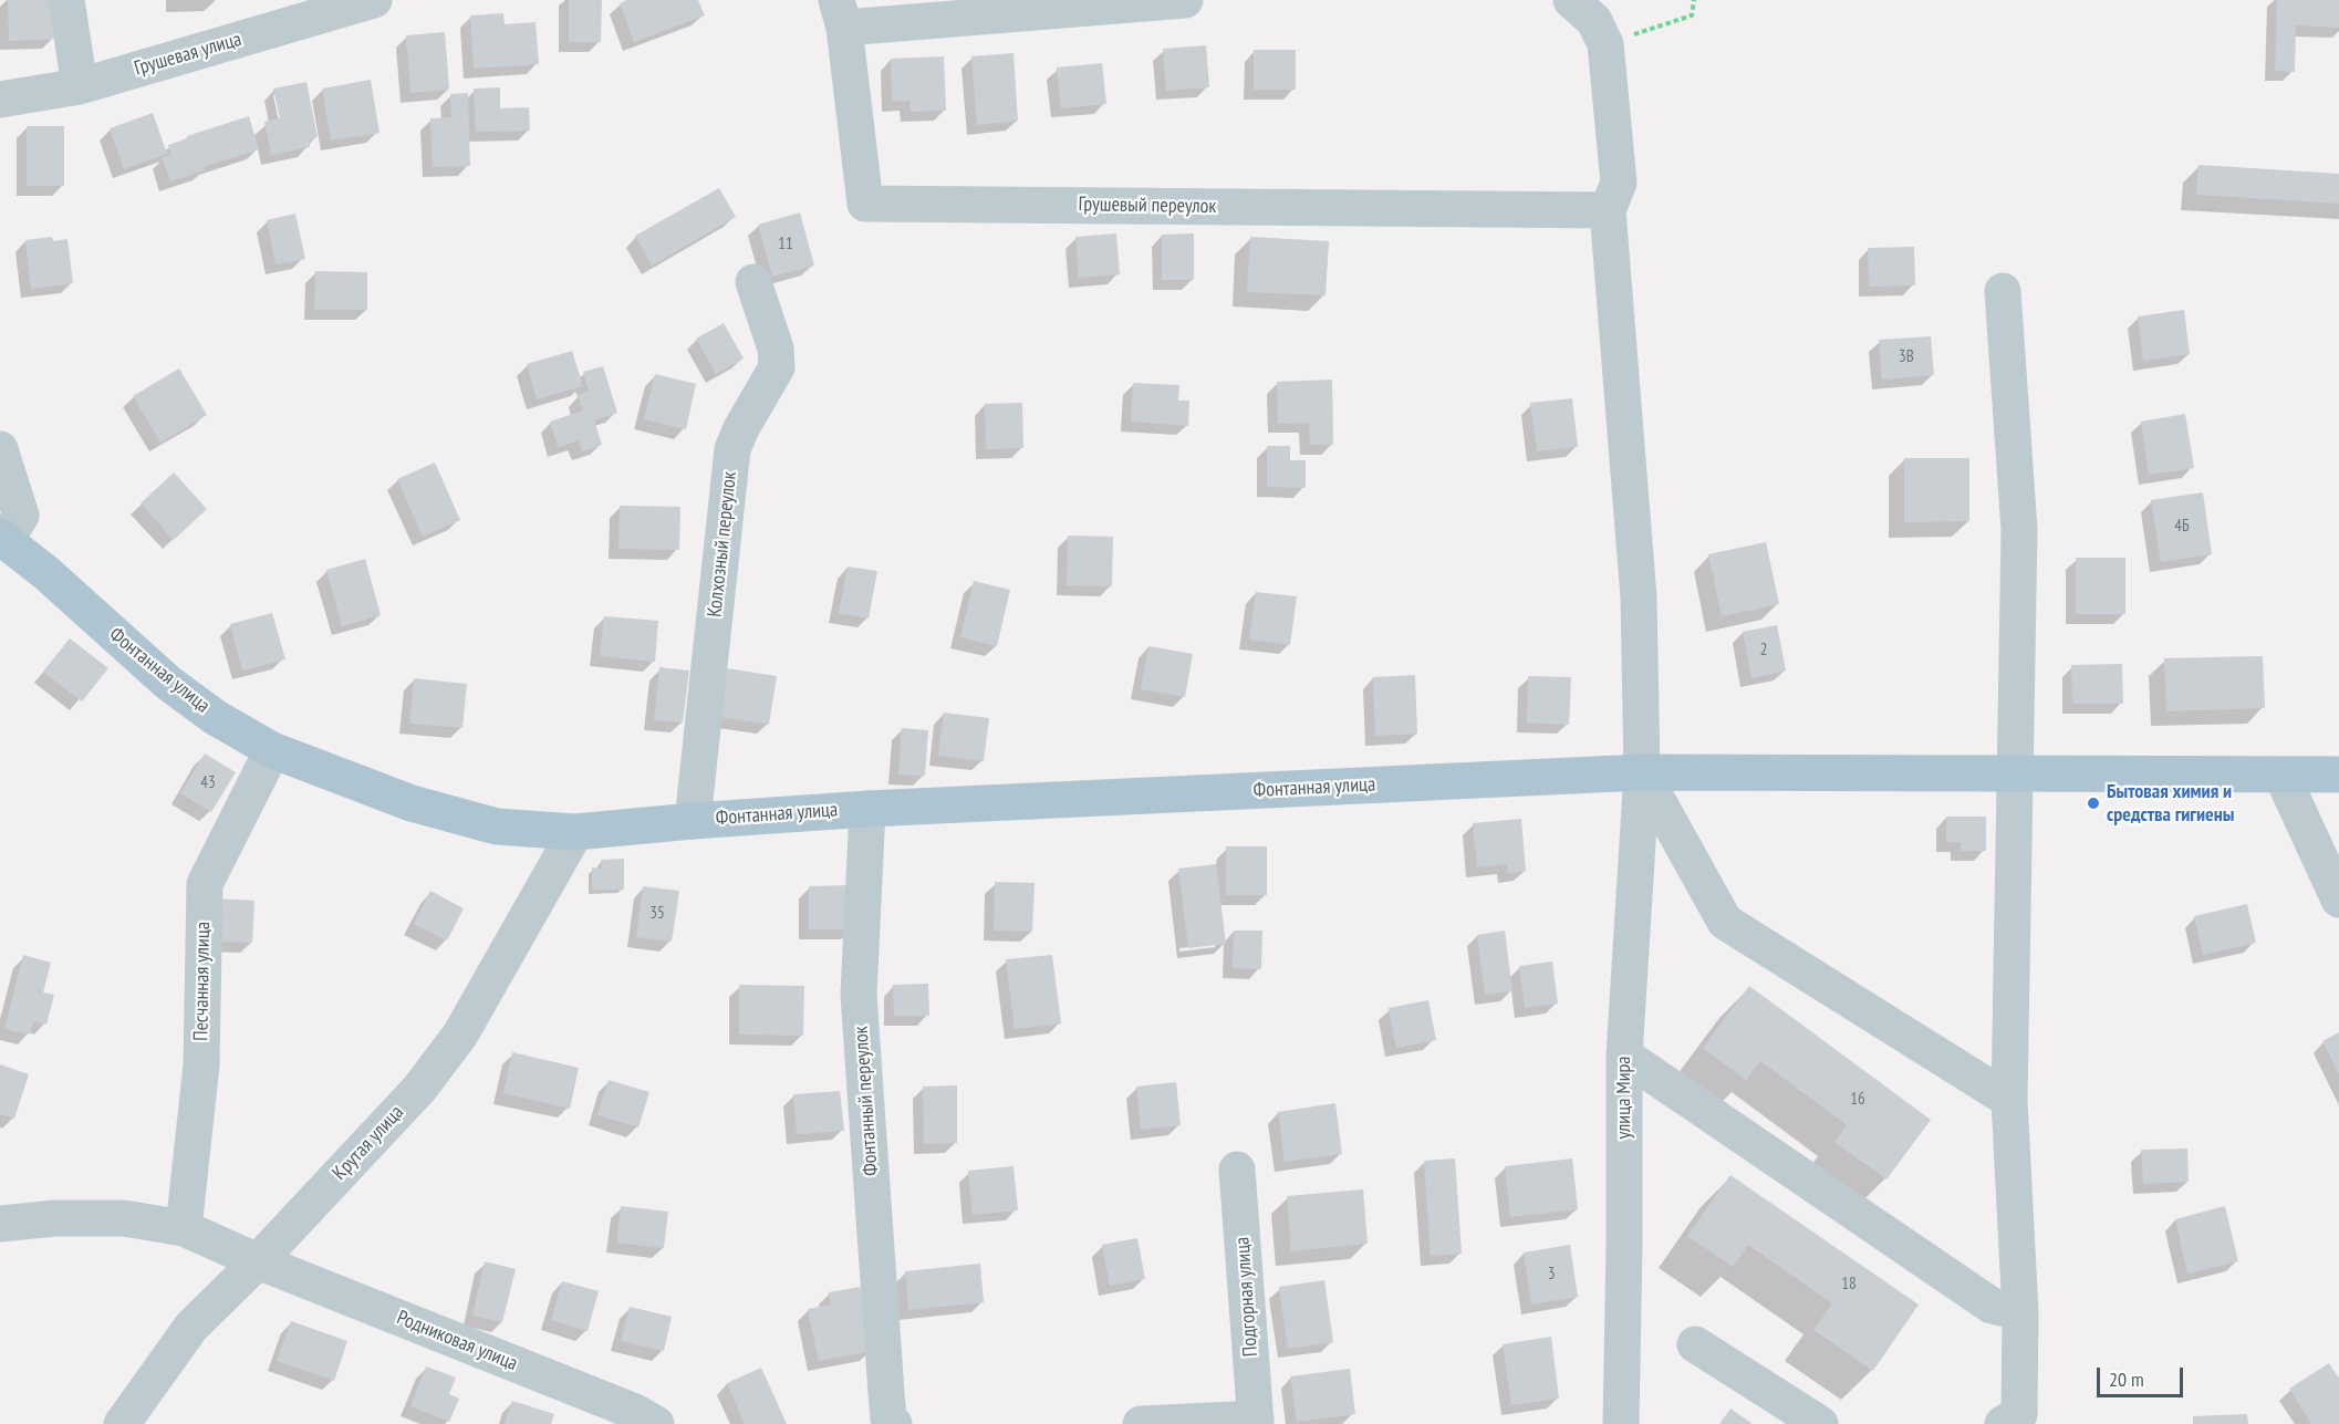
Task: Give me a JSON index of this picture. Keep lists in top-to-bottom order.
{
  "streets": {
    "main road": ["Фонтанная улица"],
    "street": [
      "Грушевая улица",
      "Грушевый переулок",
      "Колхозный переулок",
      "Песчанная улица",
      "улица Мира",
      "Фонтанный переулок",
      "Крутая улица",
      "Подгорная улица",
      "Родниковая улица"
    ]
  },
  "crossings": [
    ["Грушевый переулок", "улица Мира"],
    ["Колхозный переулок", "Фонтанная улица"],
    ["Фонтанная улица", "Песчанная улица"],
    ["Фонтанная улица", "улица Мира"],
    ["Фонтанная улица", "Фонтанный переулок"],
    ["Фонтанная улица", "Крутая улица"],
    ["Крутая улица", "Родниковая улица"]
  ],
  "places": ["Бытовая химия и средства гигиены"],
  "house_numbers": [
    "11",
    "3В",
    "4Б",
    "2",
    "43",
    "35",
    "16",
    "3",
    "18"
  ],
  "scale_bar": "20 m"
}
